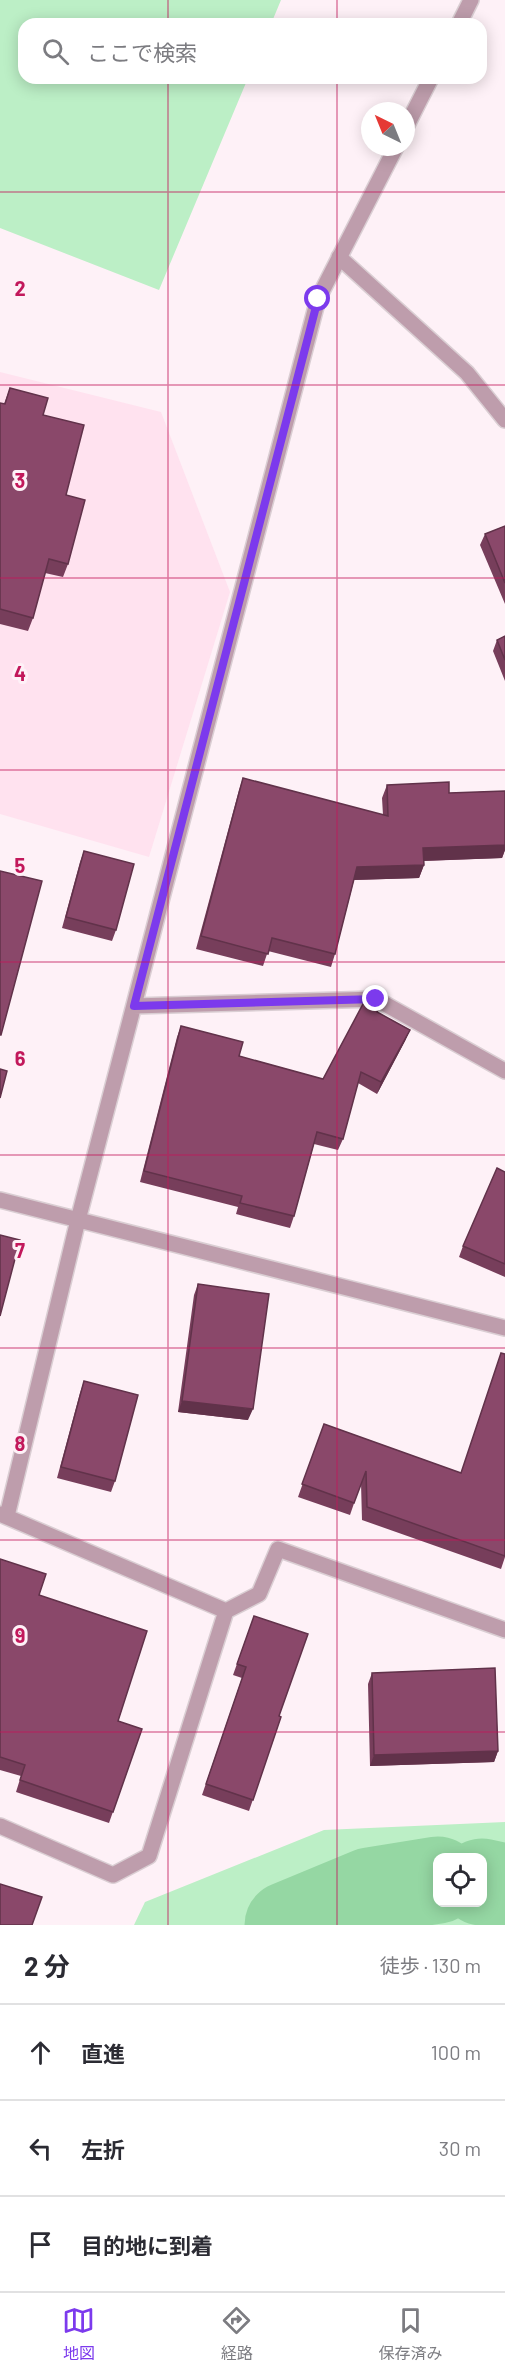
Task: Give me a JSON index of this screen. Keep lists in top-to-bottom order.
{
  "north": "top left",
  "page": {
    "search": "ここで検索",
    "heading": ["2 分", "徒歩 · 130 m"],
    "list": [
      ["直進", "100 m"],
      ["左折", "30 m"],
      "目的地に到着"
    ],
    "nav": ["地図", "経路", "保存済み"]
  },
  "grid": {
    "rows": [
      "2",
      "3",
      "4",
      "5",
      "6",
      "7",
      "8",
      "9"
    ]
  }
}
